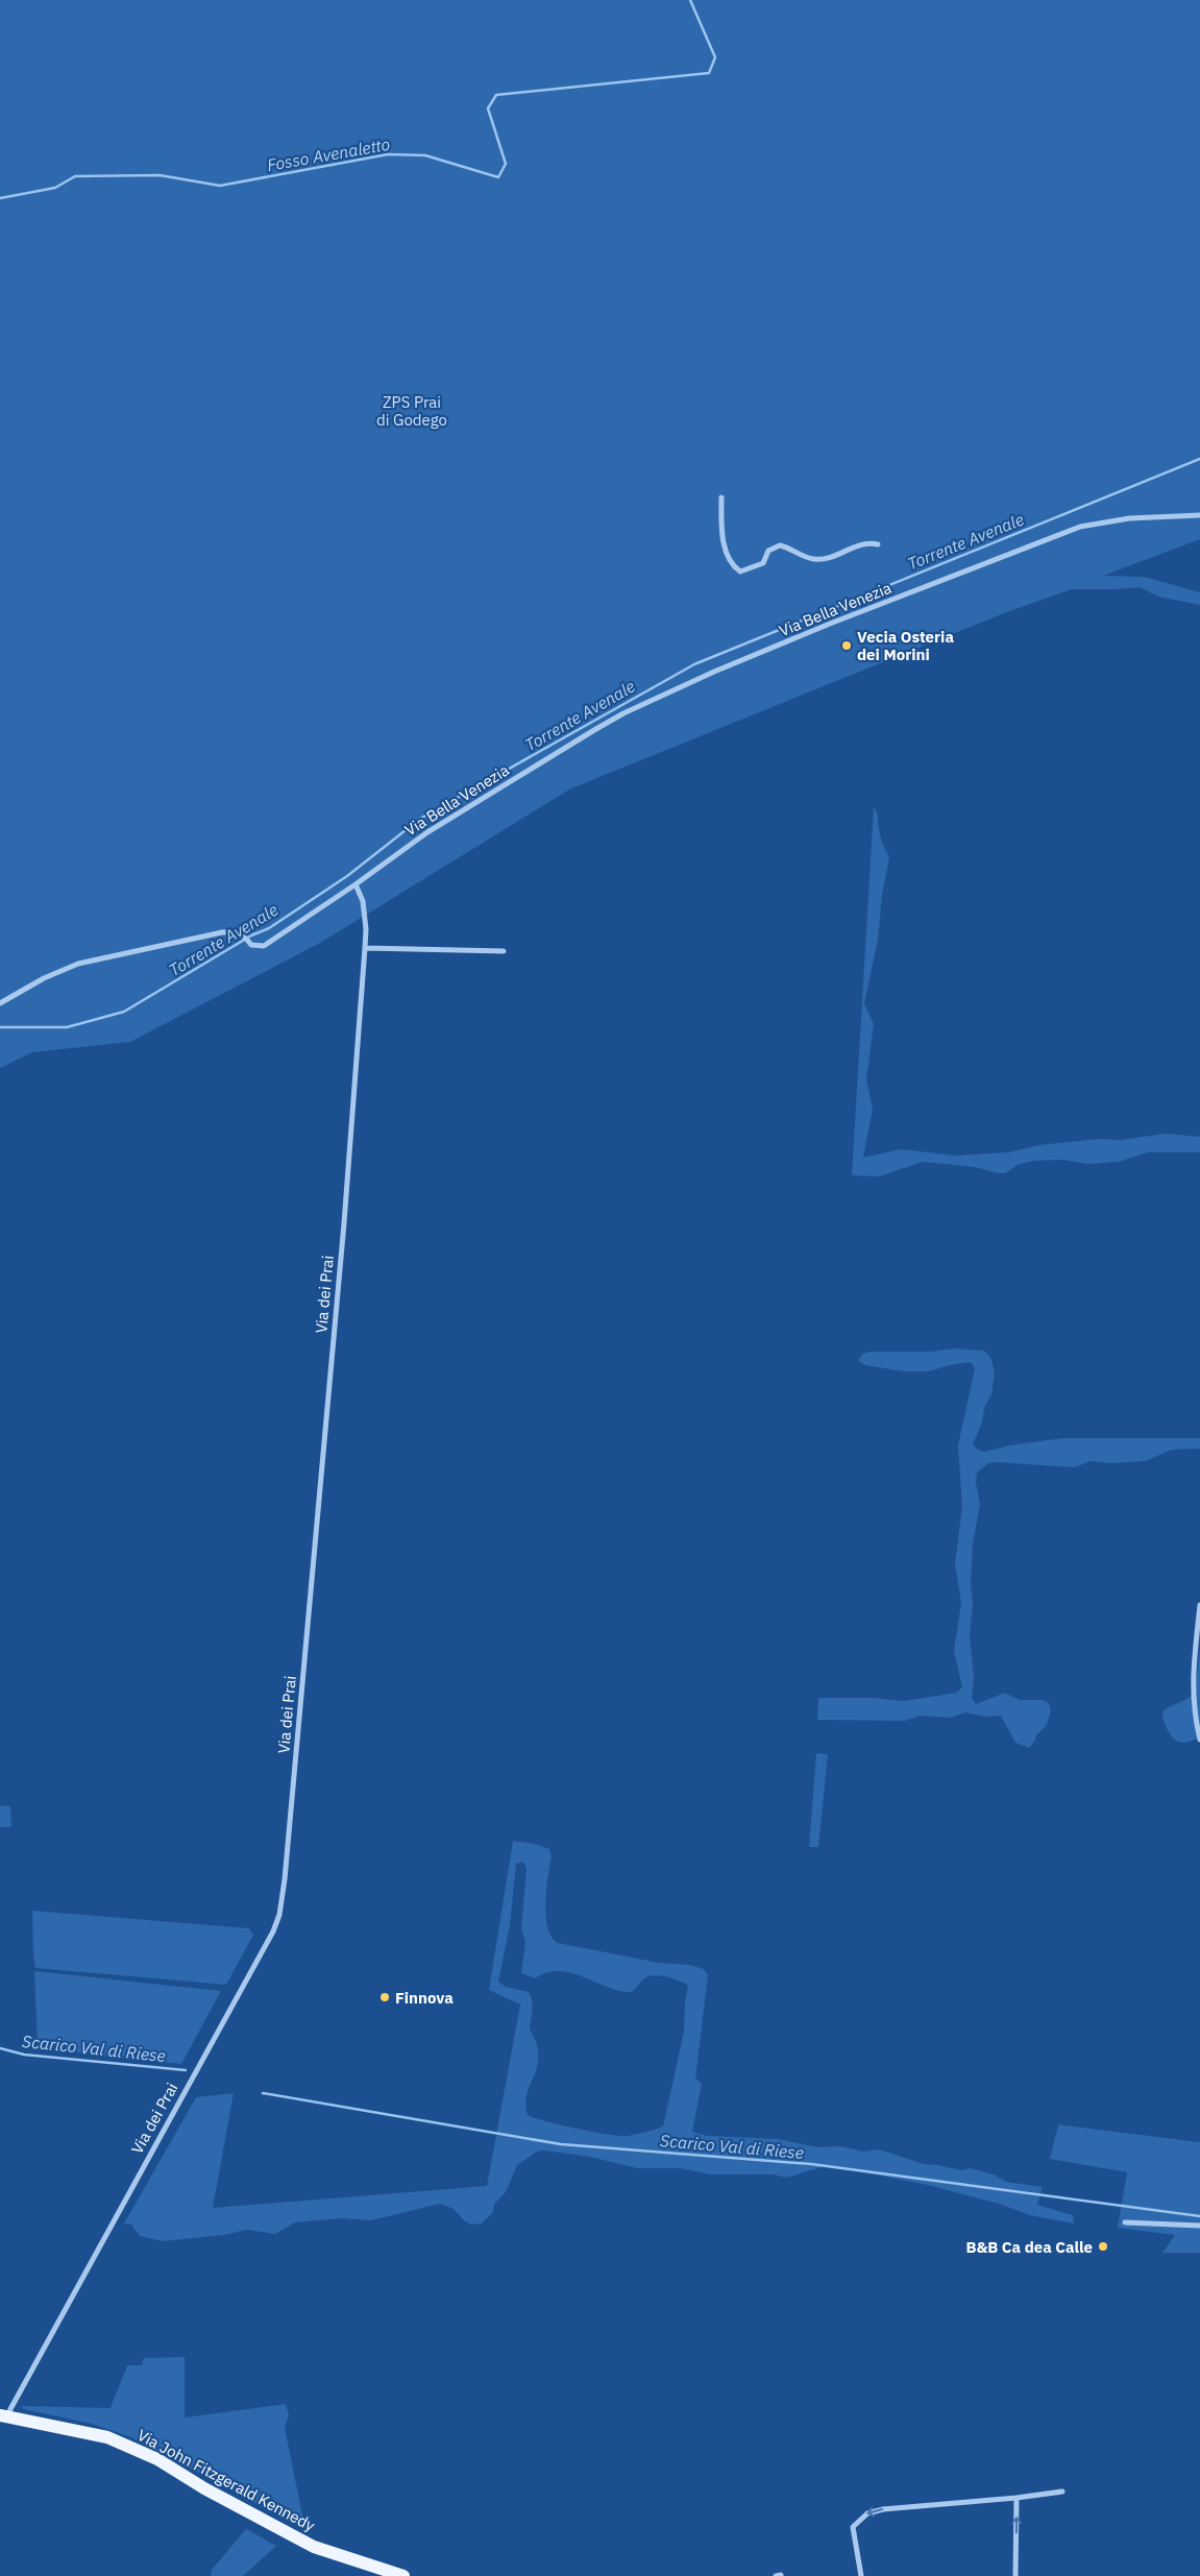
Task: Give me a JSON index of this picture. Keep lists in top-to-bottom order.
{
  "streets": {
    "main road": ["Via John Fitzgerald Kennedy"],
    "street": ["Via Bella Venezia", "Via dei Prai"]
  },
  "crossings": [
    ["Via Bella Venezia", "Via dei Prai"],
    ["Via dei Prai", "Via John Fitzgerald Kennedy"]
  ],
  "water": ["Fosso Avenaletto", "Torrente Avenale", "Scarico Val di Riese"],
  "parks": ["ZPS Prai di Godego"],
  "places": ["Vecia Osteria dei Morini", "Finnova", "B&B Ca dea Calle"]
}
